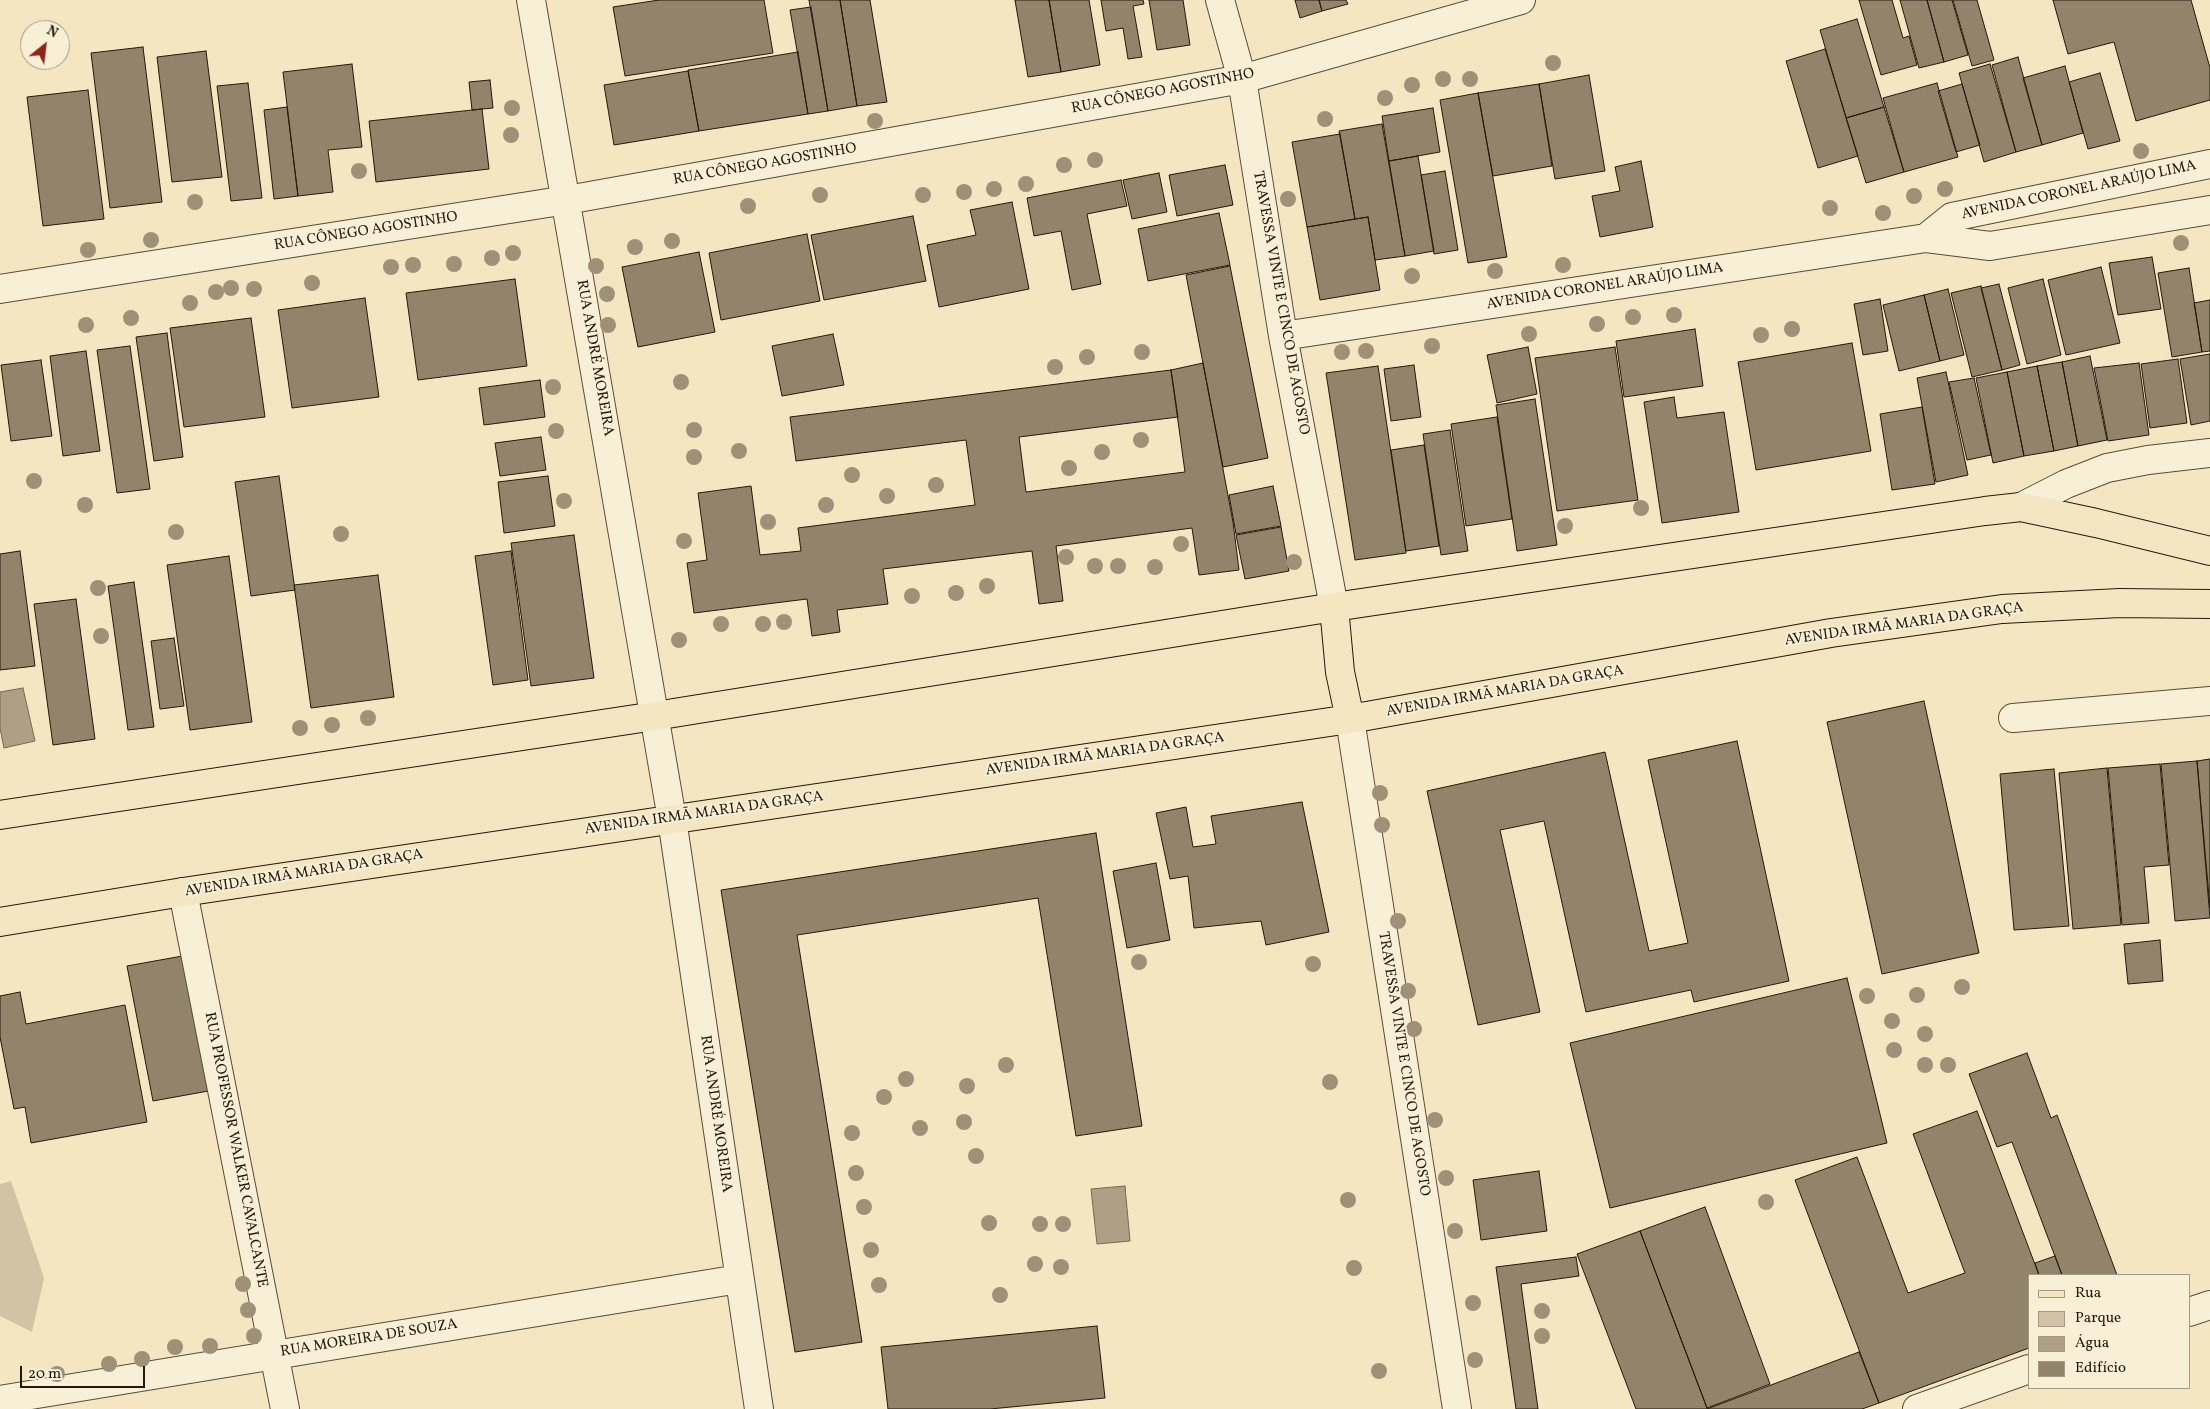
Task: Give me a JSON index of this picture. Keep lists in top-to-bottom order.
{
  "streets": {
    "main road": ["AVENIDA IRMÃ MARIA DA GRAÇA"],
    "street": [
      "RUA CÔNEGO AGOSTINHO",
      "AVENIDA CORONEL ARAÚJO LIMA",
      "TRAVESSA VINTE E CINCO DE AGOSTO",
      "RUA ANDRÉ MOREIRA",
      "RUA PROFESSOR WALKER CAVALCANTE",
      "RUA MOREIRA DE SOUZA"
    ]
  },
  "crossings": [
    ["RUA CÔNEGO AGOSTINHO", "TRAVESSA VINTE E CINCO DE AGOSTO"],
    ["RUA CÔNEGO AGOSTINHO", "RUA ANDRÉ MOREIRA"],
    ["AVENIDA CORONEL ARAÚJO LIMA", "TRAVESSA VINTE E CINCO DE AGOSTO"],
    ["TRAVESSA VINTE E CINCO DE AGOSTO", "AVENIDA IRMÃ MARIA DA GRAÇA"],
    ["RUA ANDRÉ MOREIRA", "AVENIDA IRMÃ MARIA DA GRAÇA"],
    ["RUA ANDRÉ MOREIRA", "RUA MOREIRA DE SOUZA"],
    ["AVENIDA IRMÃ MARIA DA GRAÇA", "RUA PROFESSOR WALKER CAVALCANTE"],
    ["RUA PROFESSOR WALKER CAVALCANTE", "RUA MOREIRA DE SOUZA"]
  ],
  "legend": [
    "Rua",
    "Parque",
    "Água",
    "Edifício"
  ],
  "scale_bar": "20 m",
  "north": "top right"
}
